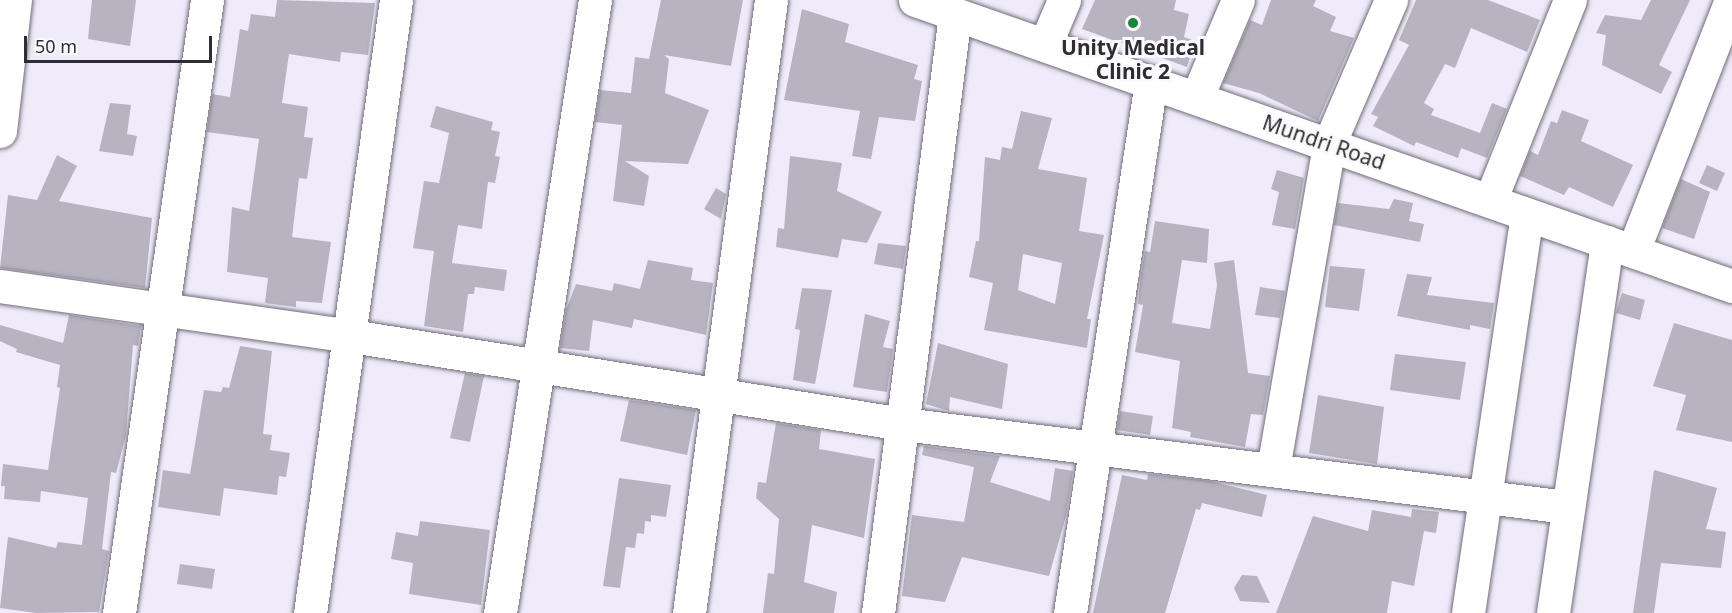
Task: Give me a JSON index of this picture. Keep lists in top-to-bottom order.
{
  "streets": {
    "street": ["Mundri Road"]
  },
  "places": ["Unity Medical Clinic 2"],
  "scale_bar": "50 m"
}
